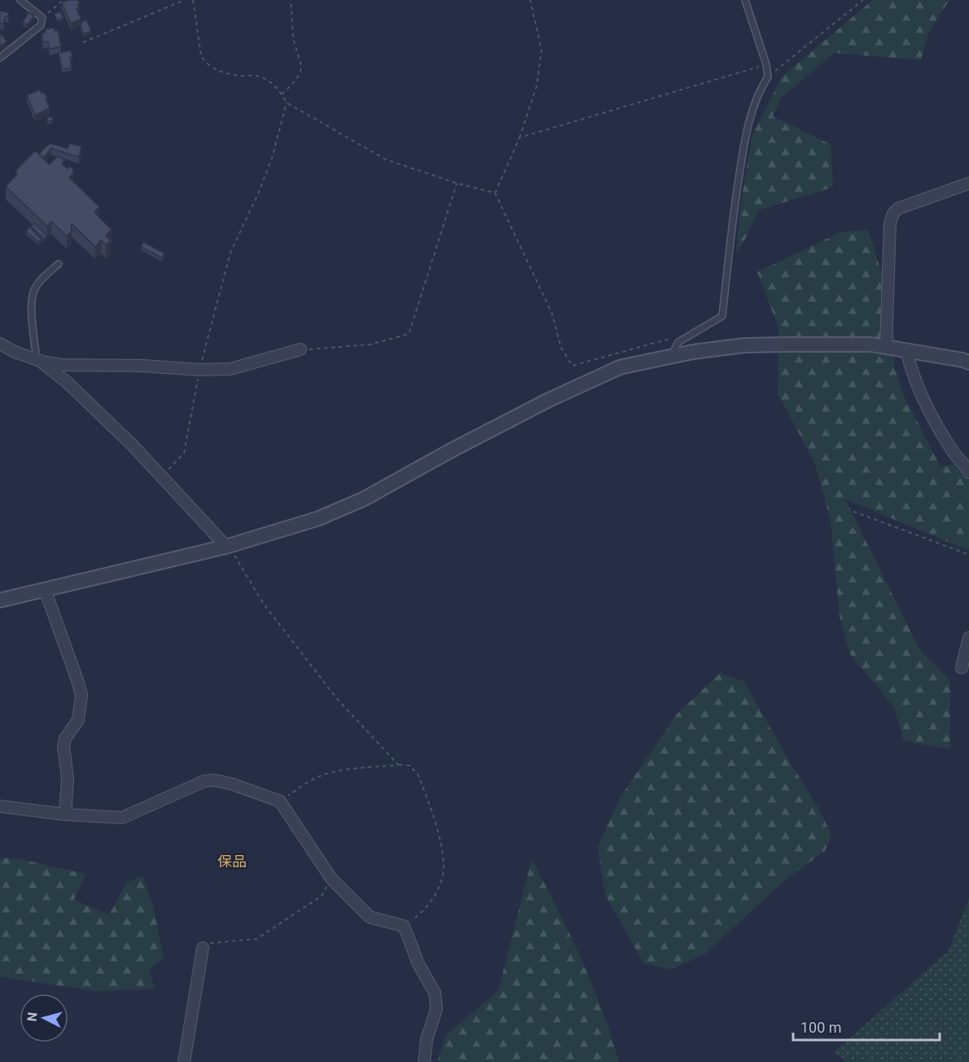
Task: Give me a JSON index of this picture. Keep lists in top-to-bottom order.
{
  "districts": ["保品"],
  "scale_bar": "100 m",
  "north": "left"
}
